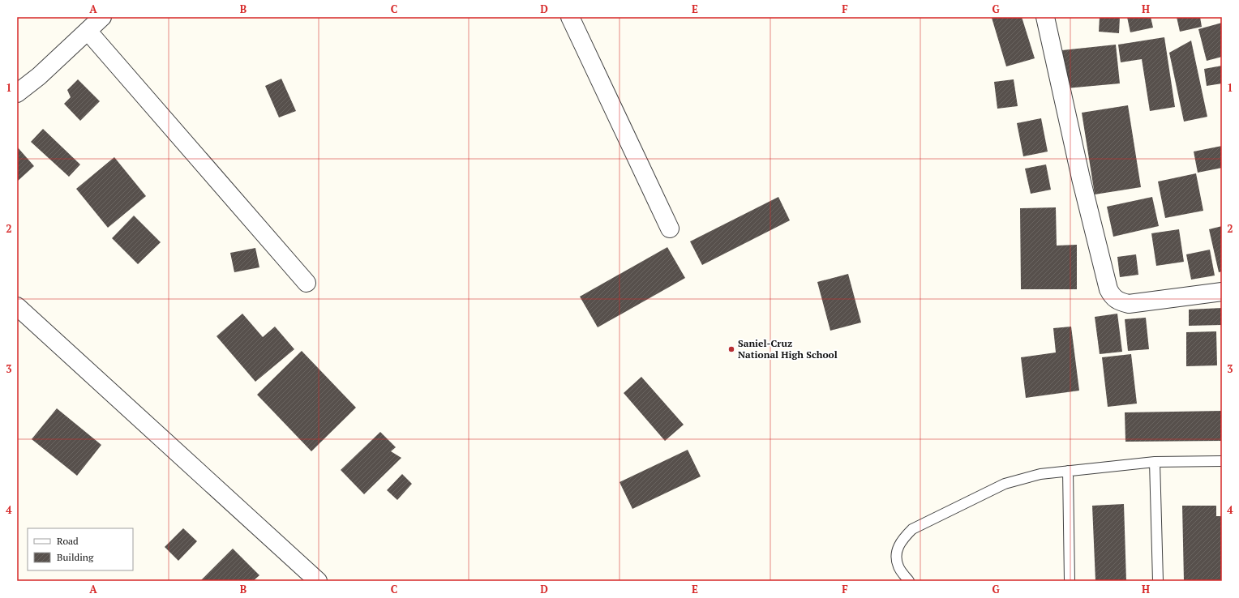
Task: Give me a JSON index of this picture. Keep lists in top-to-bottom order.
{
  "places": ["Saniel-Cruz National High School"],
  "legend": ["Road", "Building"],
  "grid": {
    "columns": [
      "A",
      "B",
      "C",
      "D",
      "E",
      "F",
      "G",
      "H"
    ],
    "rows": [
      "1",
      "2",
      "3",
      "4"
    ]
  }
}
